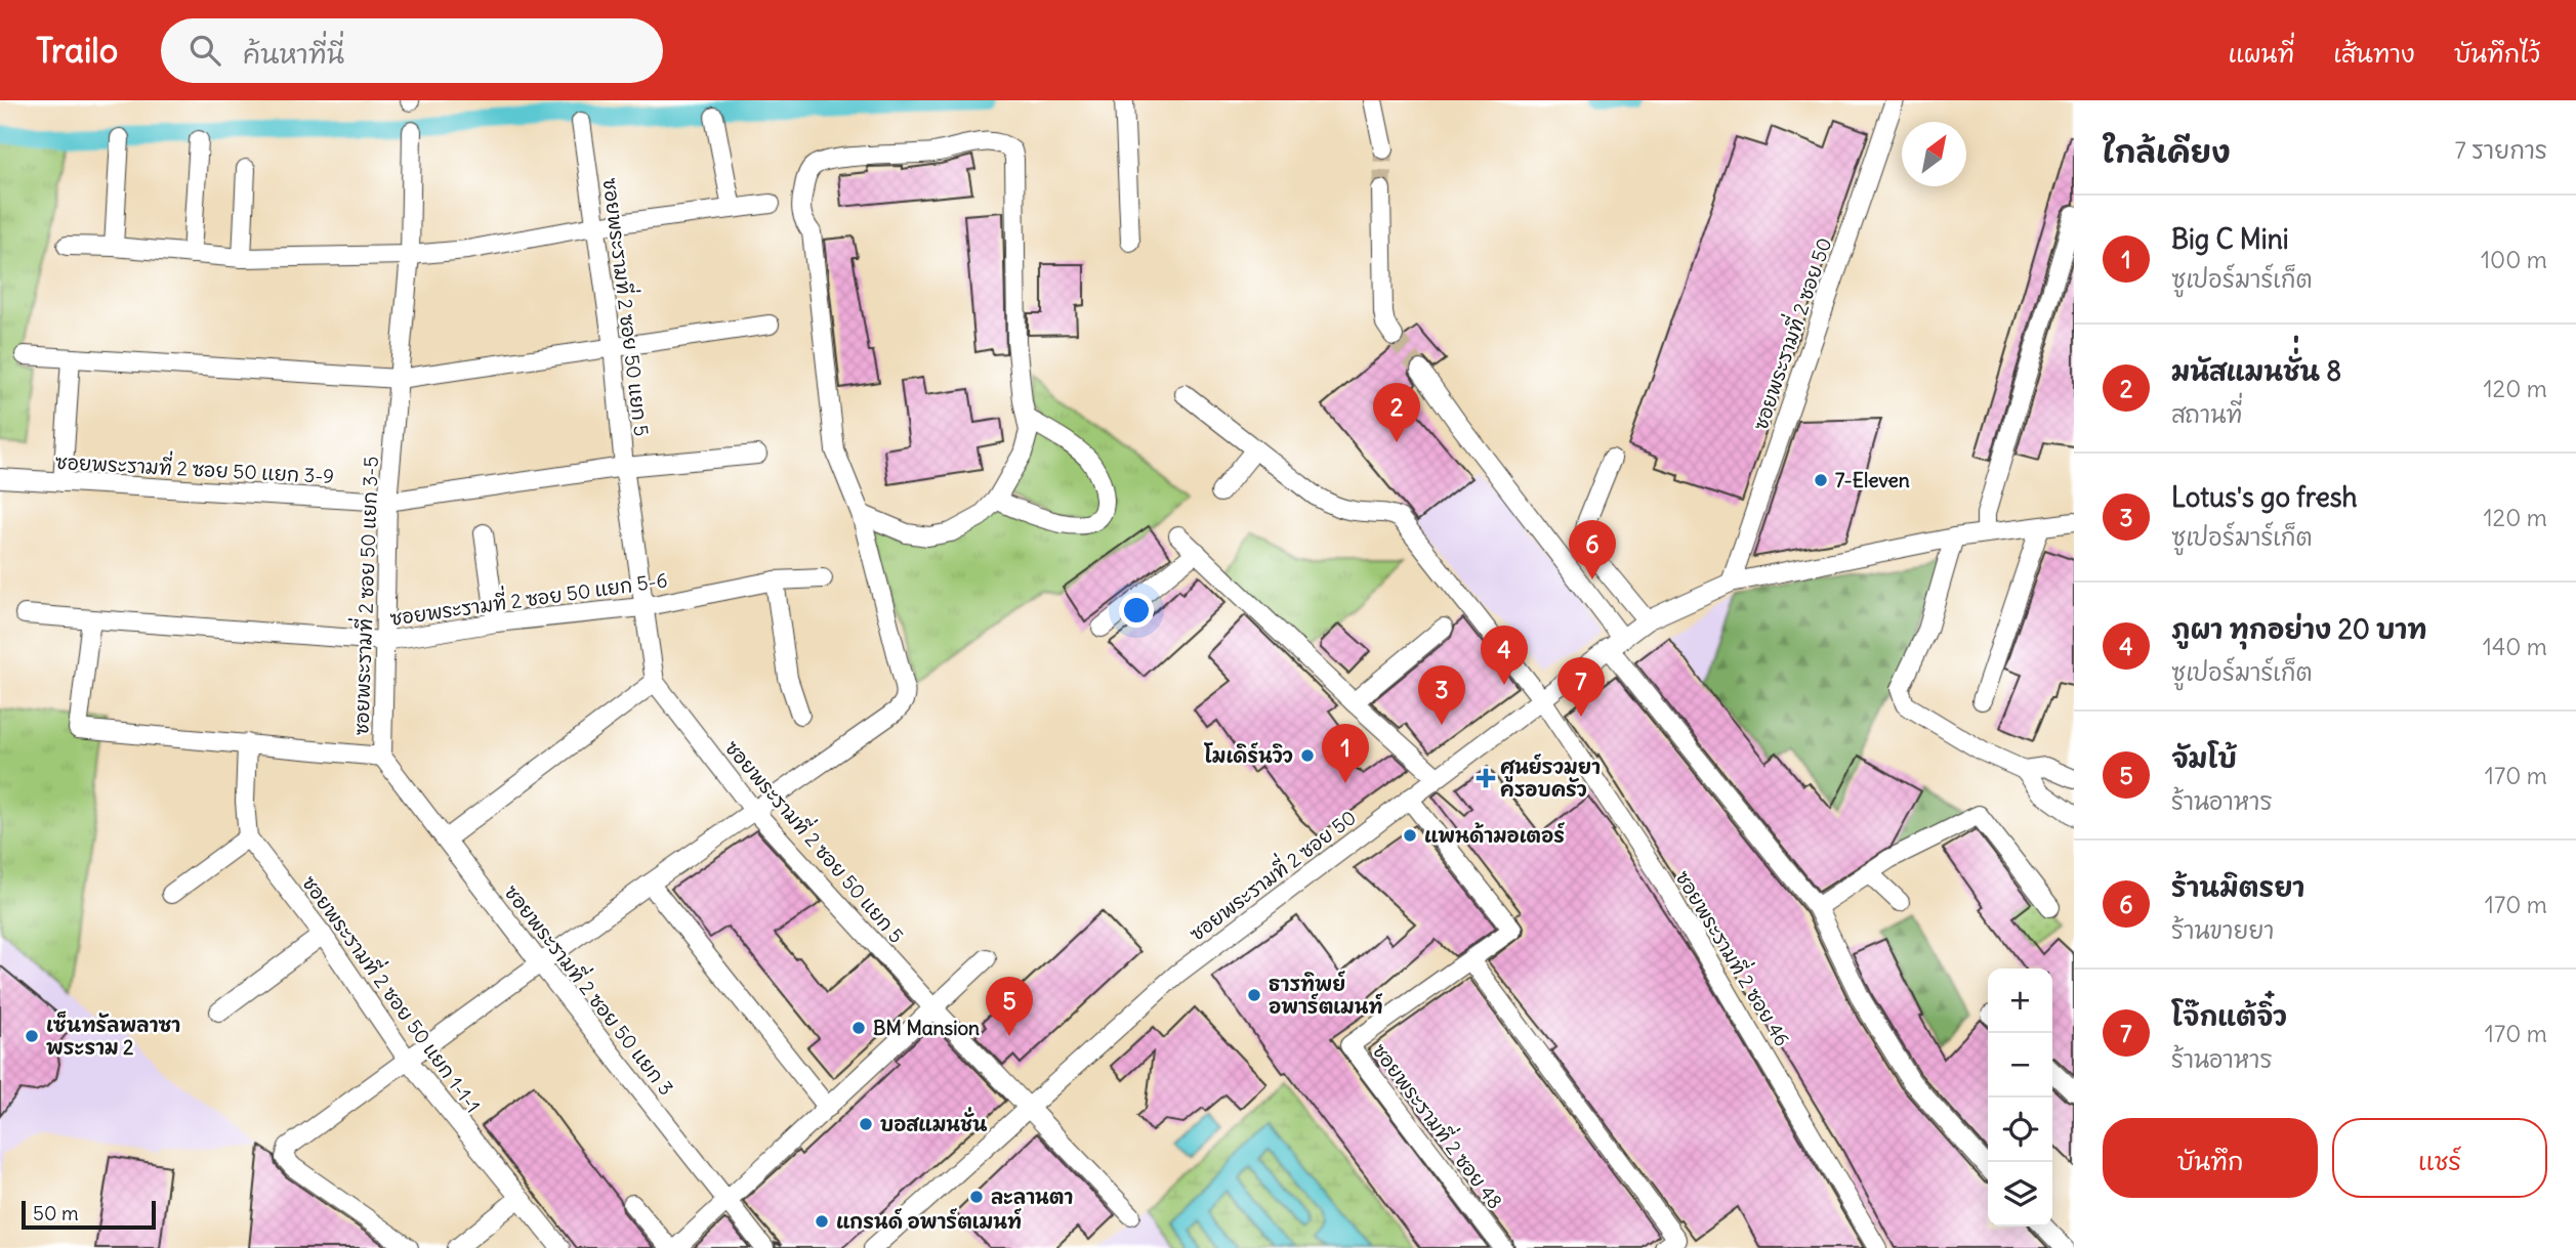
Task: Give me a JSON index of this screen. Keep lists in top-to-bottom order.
{
  "streets": {
    "street": [
      "ซอยพระรามที่ 2 ซอย 50 แยก 5",
      "ซอยพระรามที่ 2 ซอย 50",
      "ซอยพระรามที่ 2 ซอย 50 แยก 3-9",
      "ซอยพระรามที่ 2 ซอย 50 แยก 3-5",
      "ซอยพระรามที่ 2 ซอย 50 แยก 5-6",
      "ซอยพระรามที่ 2 ซอย 46",
      "ซอยพระรามที่ 2 ซอย 50 แยก 3",
      "ซอยพระรามที่ 2 ซอย 50 แยก 1-1-1",
      "ซอยพระรามที่ 2 ซอย 48"
    ]
  },
  "crossings": [
    ["ซอยพระรามที่ 2 ซอย 50 แยก 5", "ซอยพระรามที่ 2 ซอย 50"],
    ["ซอยพระรามที่ 2 ซอย 50 แยก 5", "ซอยพระรามที่ 2 ซอย 50 แยก 3-9"],
    ["ซอยพระรามที่ 2 ซอย 50 แยก 5", "ซอยพระรามที่ 2 ซอย 50 แยก 5-6"],
    ["ซอยพระรามที่ 2 ซอย 50", "ซอยพระรามที่ 2 ซอย 46"],
    ["ซอยพระรามที่ 2 ซอย 50", "ซอยพระรามที่ 2 ซอย 48"],
    ["ซอยพระรามที่ 2 ซอย 50 แยก 3-9", "ซอยพระรามที่ 2 ซอย 50 แยก 3-5"],
    ["ซอยพระรามที่ 2 ซอย 50 แยก 3-5", "ซอยพระรามที่ 2 ซอย 50 แยก 5-6"],
    ["ซอยพระรามที่ 2 ซอย 50 แยก 3-5", "ซอยพระรามที่ 2 ซอย 50 แยก 3"]
  ],
  "places": {
    "other": [
      "7-Eleven",
      "โมเดิร์นวิว",
      "แพนด้ามอเตอร์",
      "ธารทิพย์ อพาร์ตเมนท์",
      "BM Mansion",
      "เซ็นทรัลพลาซา พระราม 2",
      "บอสแมนชั่น",
      "ละลานตา",
      "แกรนด์ อพาร์ตเมนท์"
    ],
    "health": ["ศูนย์รวมยา ครอบครัว"]
  },
  "scale_bar": "50 m",
  "north": "top right",
  "page": {
    "header": "Trailo",
    "search": "ค้นหาที่นี่",
    "nav": ["แผนที่", "เส้นทาง", "บันทึกไว้"],
    "heading": ["ใกล้เคียง", "7 รายการ"],
    "list": [
      {
        "mark": "1",
        "name": "Big C Mini",
        "note": "ซูเปอร์มาร์เก็ต",
        "value": "100 m"
      },
      {
        "mark": "2",
        "name": "มนัสแมนชั่่น 8",
        "note": "สถานที่",
        "value": "120 m"
      },
      {
        "mark": "3",
        "name": "Lotus's go fresh",
        "note": "ซูเปอร์มาร์เก็ต",
        "value": "120 m"
      },
      {
        "mark": "4",
        "name": "ภูผา ทุกอย่าง 20 บาท",
        "note": "ซูเปอร์มาร์เก็ต",
        "value": "140 m"
      },
      {
        "mark": "5",
        "name": "จัมโบ้",
        "note": "ร้านอาหาร",
        "value": "170 m"
      },
      {
        "mark": "6",
        "name": "ร้านมิตรยา",
        "note": "ร้านขายยา",
        "value": "170 m"
      },
      {
        "mark": "7",
        "name": "โจ๊กแต้จิ๋ว",
        "note": "ร้านอาหาร",
        "value": "170 m"
      }
    ],
    "pins": [
      "2",
      "6",
      "4",
      "7",
      "3",
      "1",
      "5"
    ],
    "map_buttons": ["+", "−"],
    "buttons": ["บันทึก", "แชร์"],
    "scale": "50 m"
  }
}
